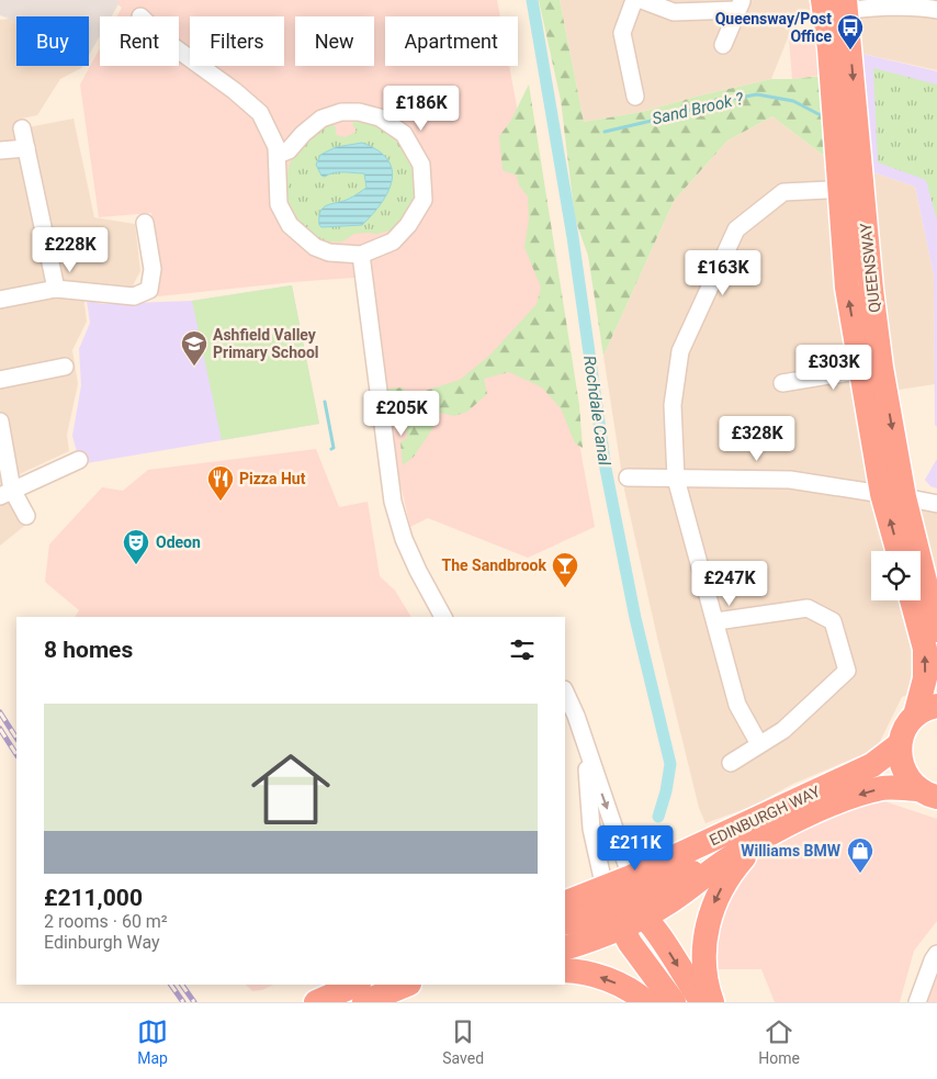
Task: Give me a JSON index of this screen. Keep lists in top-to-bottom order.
{
  "streets": {
    "highway": ["QUEENSWAY", "EDINBURGH WAY"]
  },
  "water": ["Sand Brook ?", "Rochdale Canal"],
  "places": {
    "bus stop": ["Queensway/Post Office"],
    "school or university": ["Ashfield Valley Primary School"],
    "restaurant": ["Pizza Hut"],
    "theatre": ["Odeon"],
    "bar": ["The Sandbrook"],
    "shop": ["Williams BMW"]
  },
  "page": {
    "chip": [
      "Buy",
      "Rent",
      "Filters",
      "New",
      "Apartment"
    ],
    "price": [
      "£186K",
      "£228K",
      "£163K",
      "£303K",
      "£205K",
      "£328K",
      "£247K",
      "£211K"
    ],
    "heading": "8 homes",
    "list": [
      {
        "name": "£211,000",
        "note": "2 rooms · 60 m² · Edinburgh Way"
      }
    ],
    "tabs": ["Map", "Saved", "Home"]
  }
}
